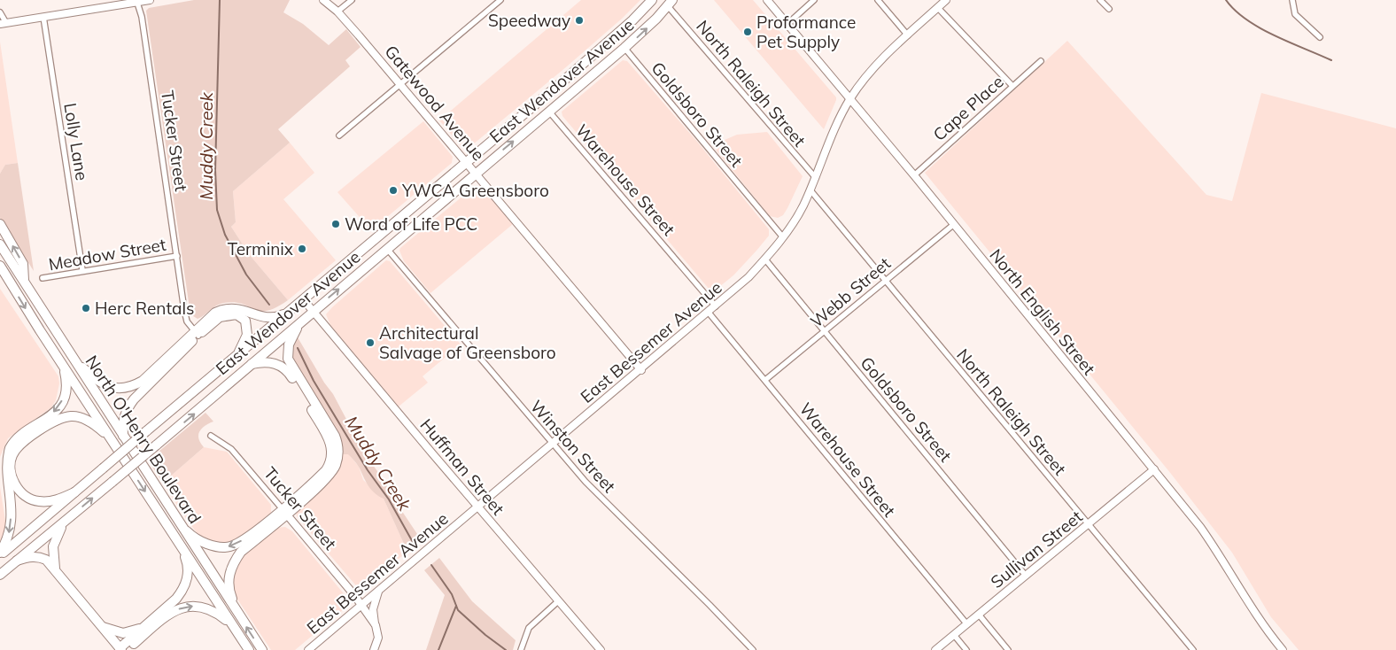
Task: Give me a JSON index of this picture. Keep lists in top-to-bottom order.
{
  "streets": {
    "highway": ["East Wendover Avenue", "North O'Henry Boulevard"],
    "street": [
      "North Raleigh Street",
      "Gatewood Avenue",
      "Cape Place",
      "Goldsboro Street",
      "Tucker Street",
      "Lolly Lane",
      "Warehouse Street",
      "Meadow Street",
      "Webb Street",
      "North English Street",
      "East Bessemer Avenue",
      "Winston Street",
      "Huffman Street",
      "Sullivan Street"
    ]
  },
  "crossings": [
    ["East Wendover Avenue", "North Raleigh Street"],
    ["East Wendover Avenue", "Gatewood Avenue"],
    ["East Wendover Avenue", "Goldsboro Street"],
    ["East Wendover Avenue", "Warehouse Street"],
    ["East Wendover Avenue", "Winston Street"],
    ["East Wendover Avenue", "Huffman Street"],
    ["North Raleigh Street", "Webb Street"],
    ["North Raleigh Street", "East Bessemer Avenue"],
    ["North Raleigh Street", "Sullivan Street"],
    ["Gatewood Avenue", "East Bessemer Avenue"],
    ["Cape Place", "North English Street"],
    ["Goldsboro Street", "Webb Street"],
    ["Goldsboro Street", "East Bessemer Avenue"],
    ["Goldsboro Street", "Sullivan Street"],
    ["Tucker Street", "Meadow Street"],
    ["Tucker Street", "East Bessemer Avenue"],
    ["Lolly Lane", "Meadow Street"],
    ["Warehouse Street", "Webb Street"],
    ["Warehouse Street", "East Bessemer Avenue"],
    ["Warehouse Street", "Sullivan Street"],
    ["Webb Street", "North English Street"],
    ["North English Street", "East Bessemer Avenue"],
    ["North English Street", "Sullivan Street"],
    ["East Bessemer Avenue", "Winston Street"],
    ["East Bessemer Avenue", "Huffman Street"]
  ],
  "water": ["Muddy Creek"],
  "places": [
    "Speedway",
    "Proformance Pet Supply",
    "YWCA Greensboro",
    "Word of Life PCC",
    "Terminix",
    "Herc Rentals",
    "Architectural Salvage of Greensboro"
  ]
}
